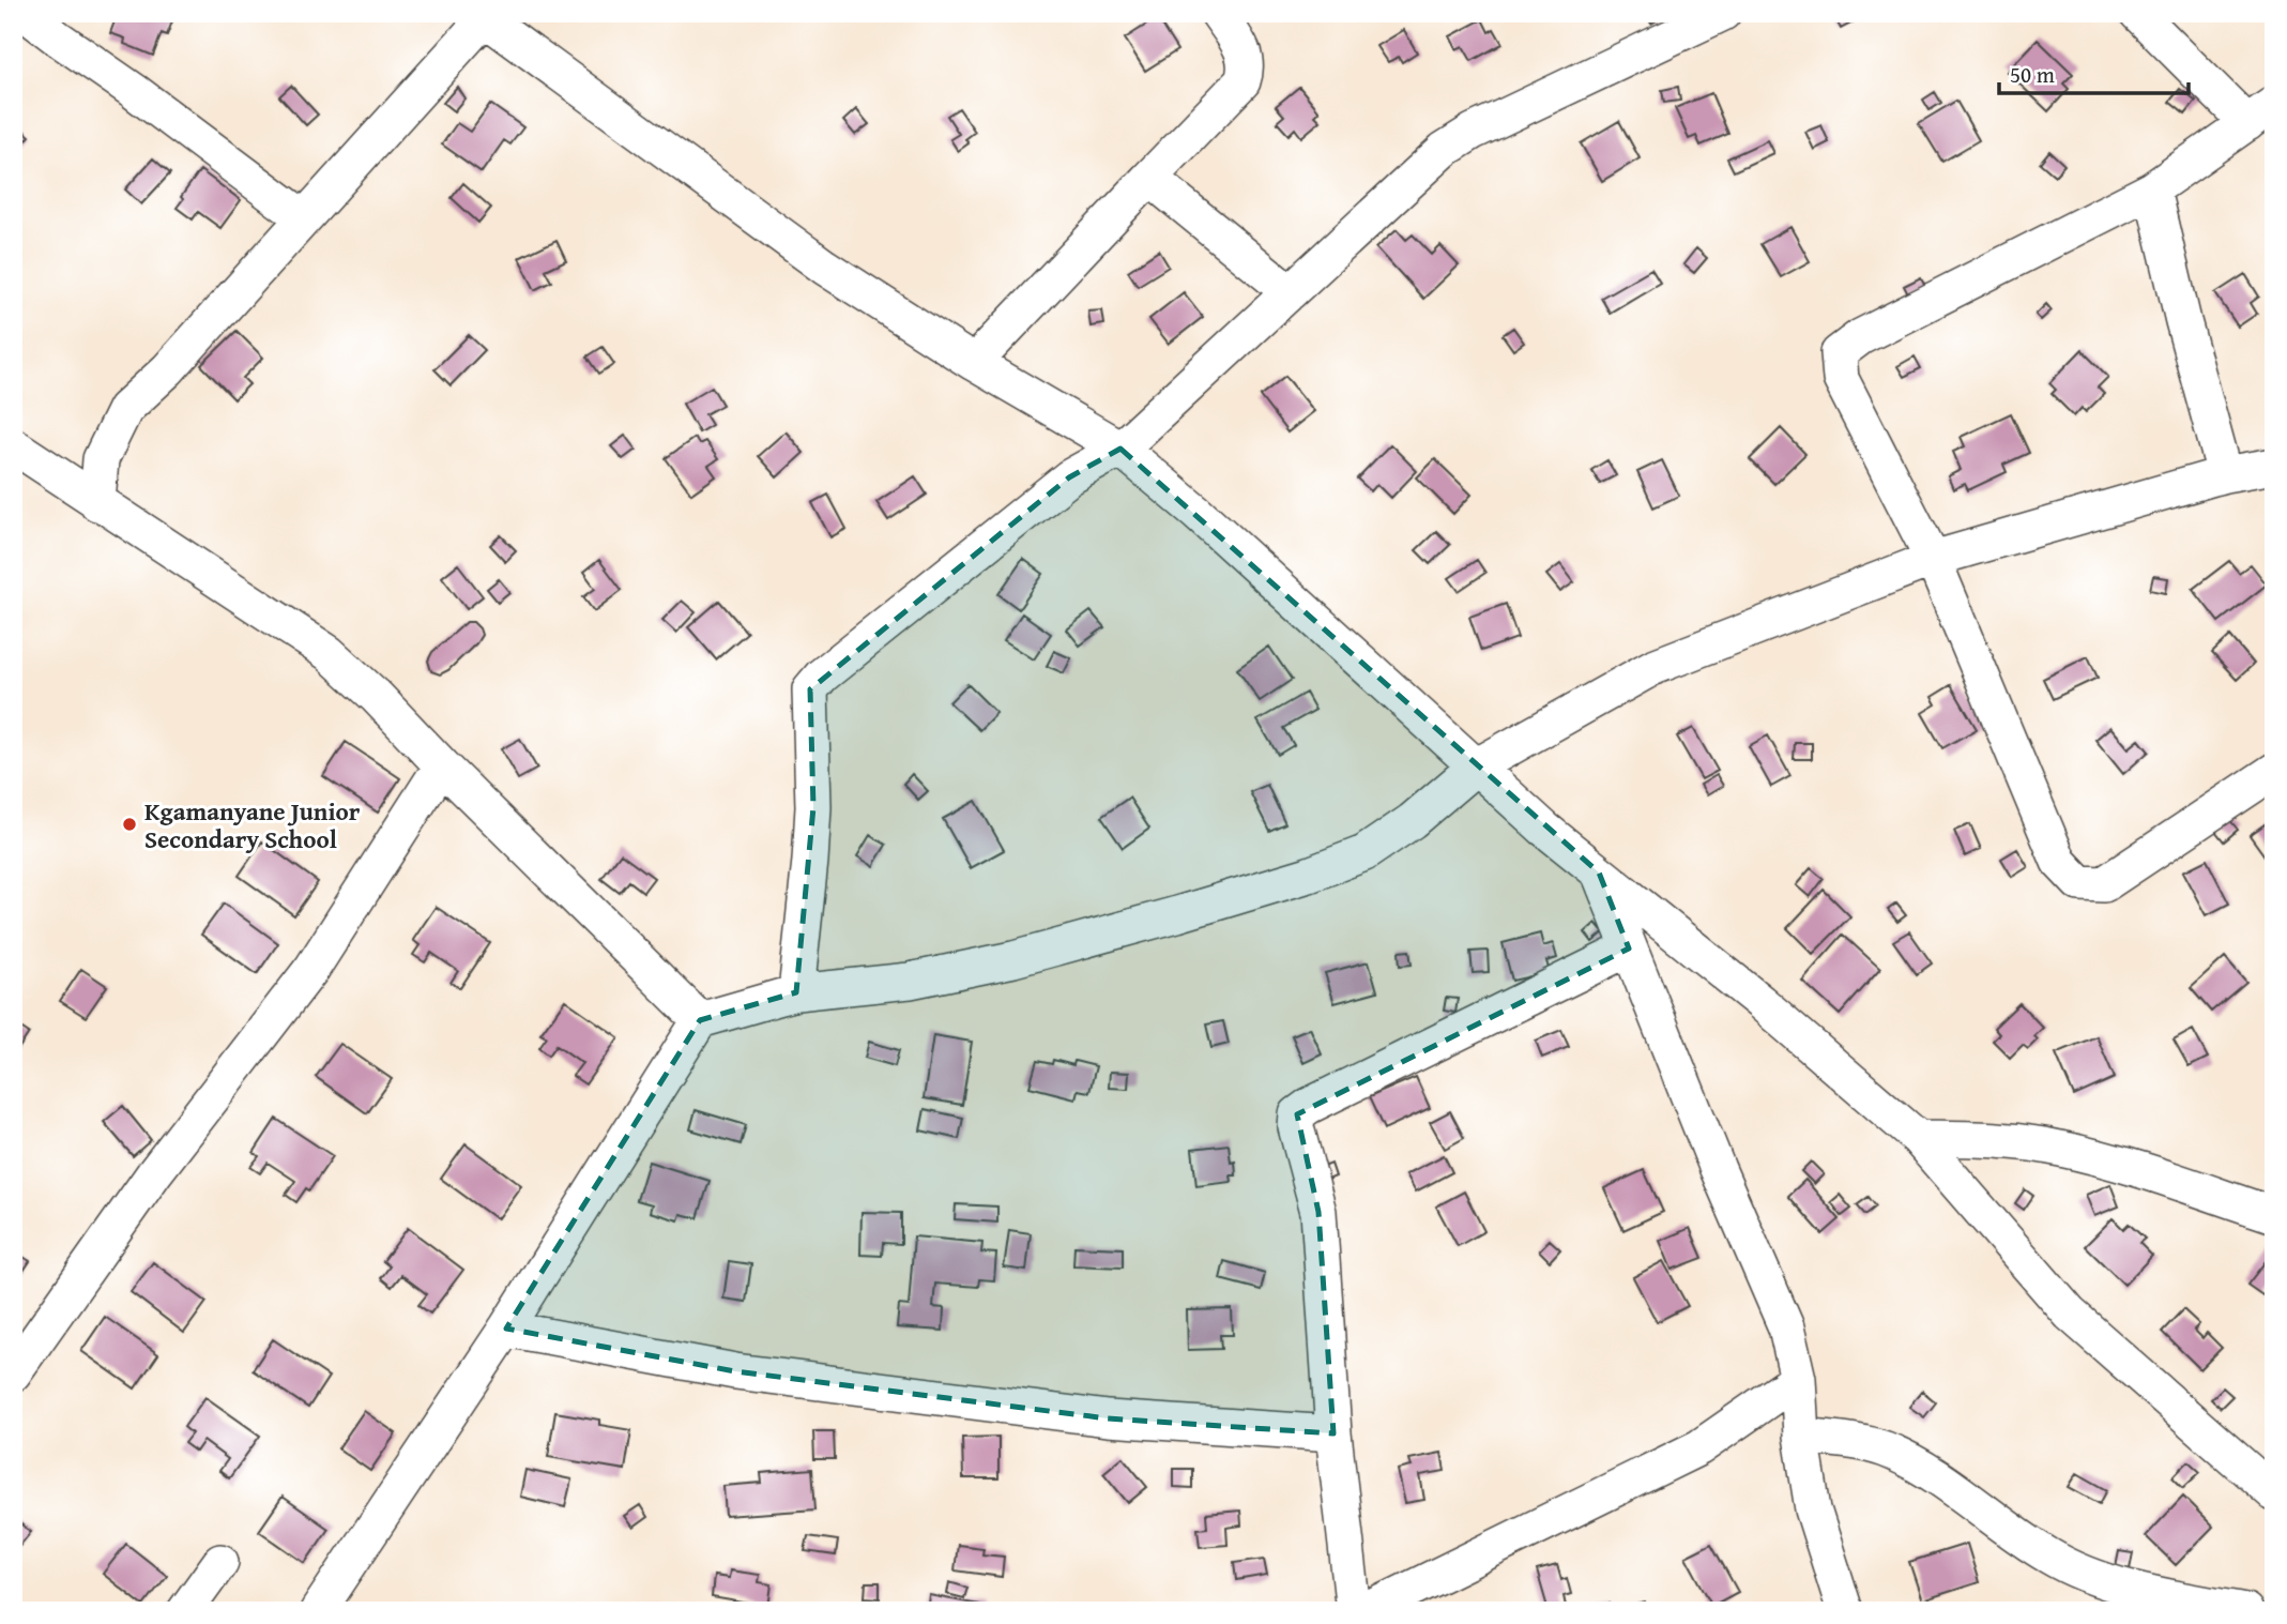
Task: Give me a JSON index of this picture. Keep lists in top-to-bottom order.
{
  "places": ["Kgamanyane Junior Secondary School"],
  "scale_bar": "50 m"
}
